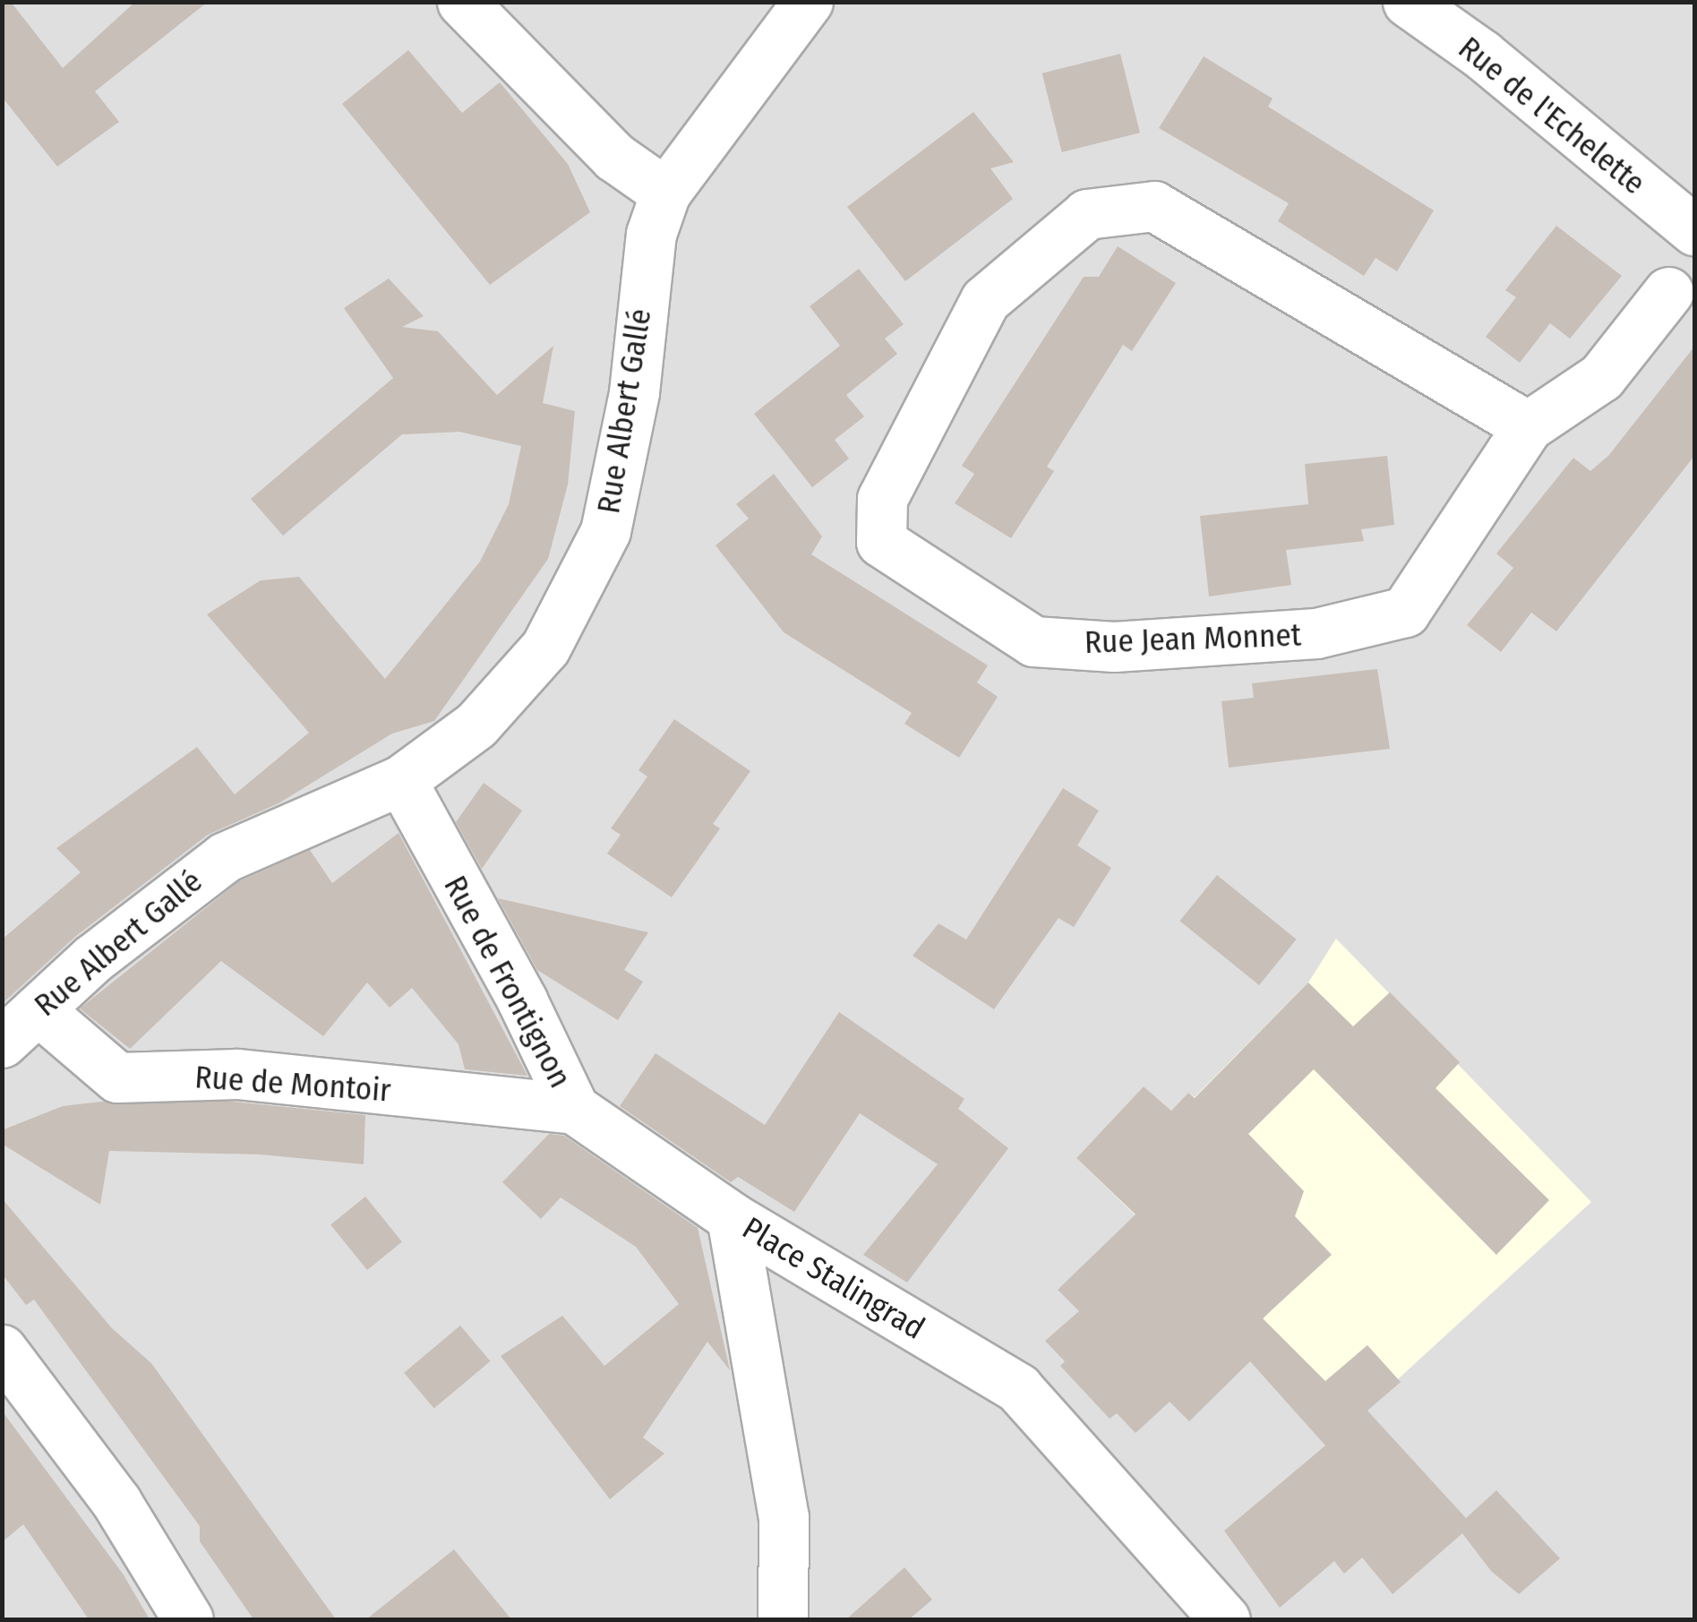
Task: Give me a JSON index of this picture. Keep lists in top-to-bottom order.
{
  "streets": {
    "street": [
      "Rue de l'Echelette",
      "Rue Albert Gallé",
      "Rue Jean Monnet",
      "Rue de Frontignon",
      "Rue de Montoir",
      "Place Stalingrad"
    ]
  },
  "crossings": [
    ["Rue de l'Echelette", "Rue Jean Monnet"],
    ["Rue Albert Gallé", "Rue de Frontignon"],
    ["Rue Albert Gallé", "Rue de Montoir"],
    ["Rue de Frontignon", "Rue de Montoir"],
    ["Rue de Frontignon", "Place Stalingrad"]
  ]
}
